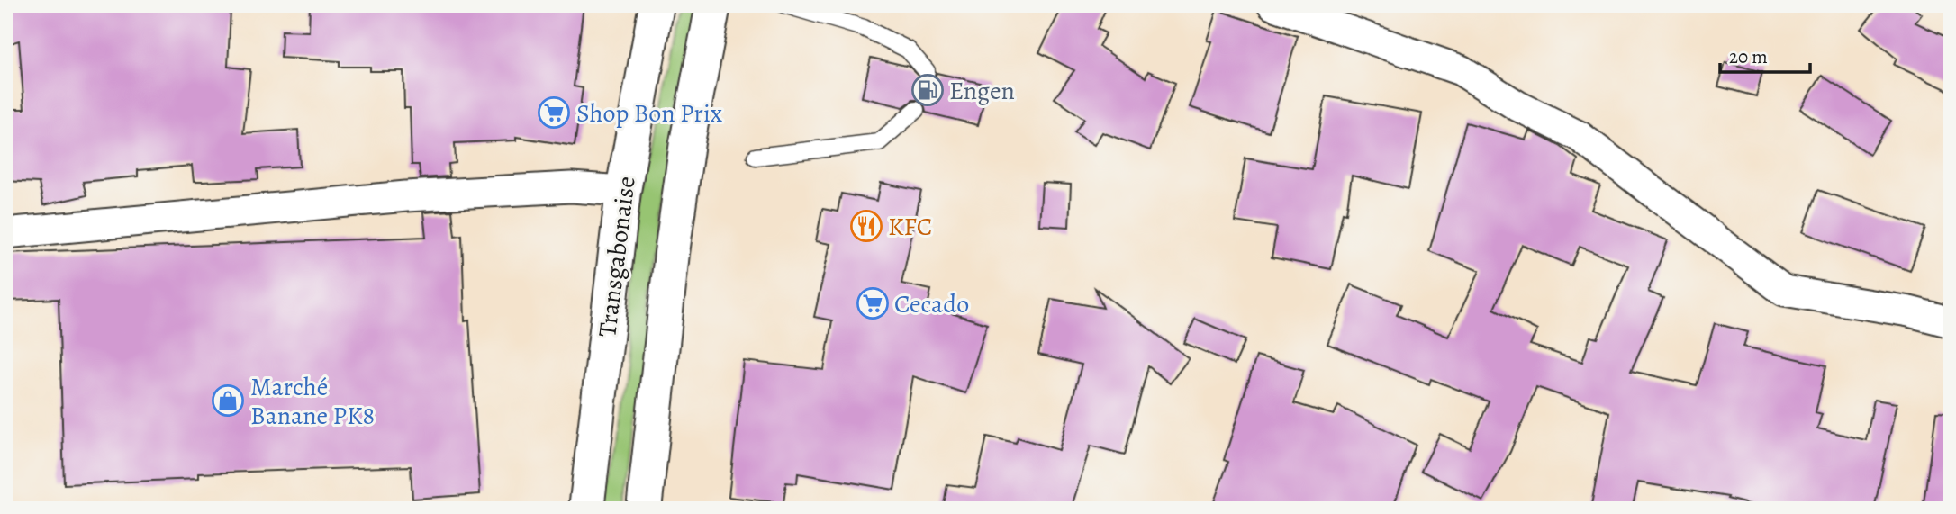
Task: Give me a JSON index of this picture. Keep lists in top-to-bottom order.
{
  "streets": {
    "highway": ["Transgabonaise"]
  },
  "places": {
    "fuel station": ["Engen"],
    "supermarket": ["Shop Bon Prix", "Cecado"],
    "restaurant": ["KFC"],
    "shop": ["Marché Banane PK8"]
  },
  "scale_bar": "20 m"
}
